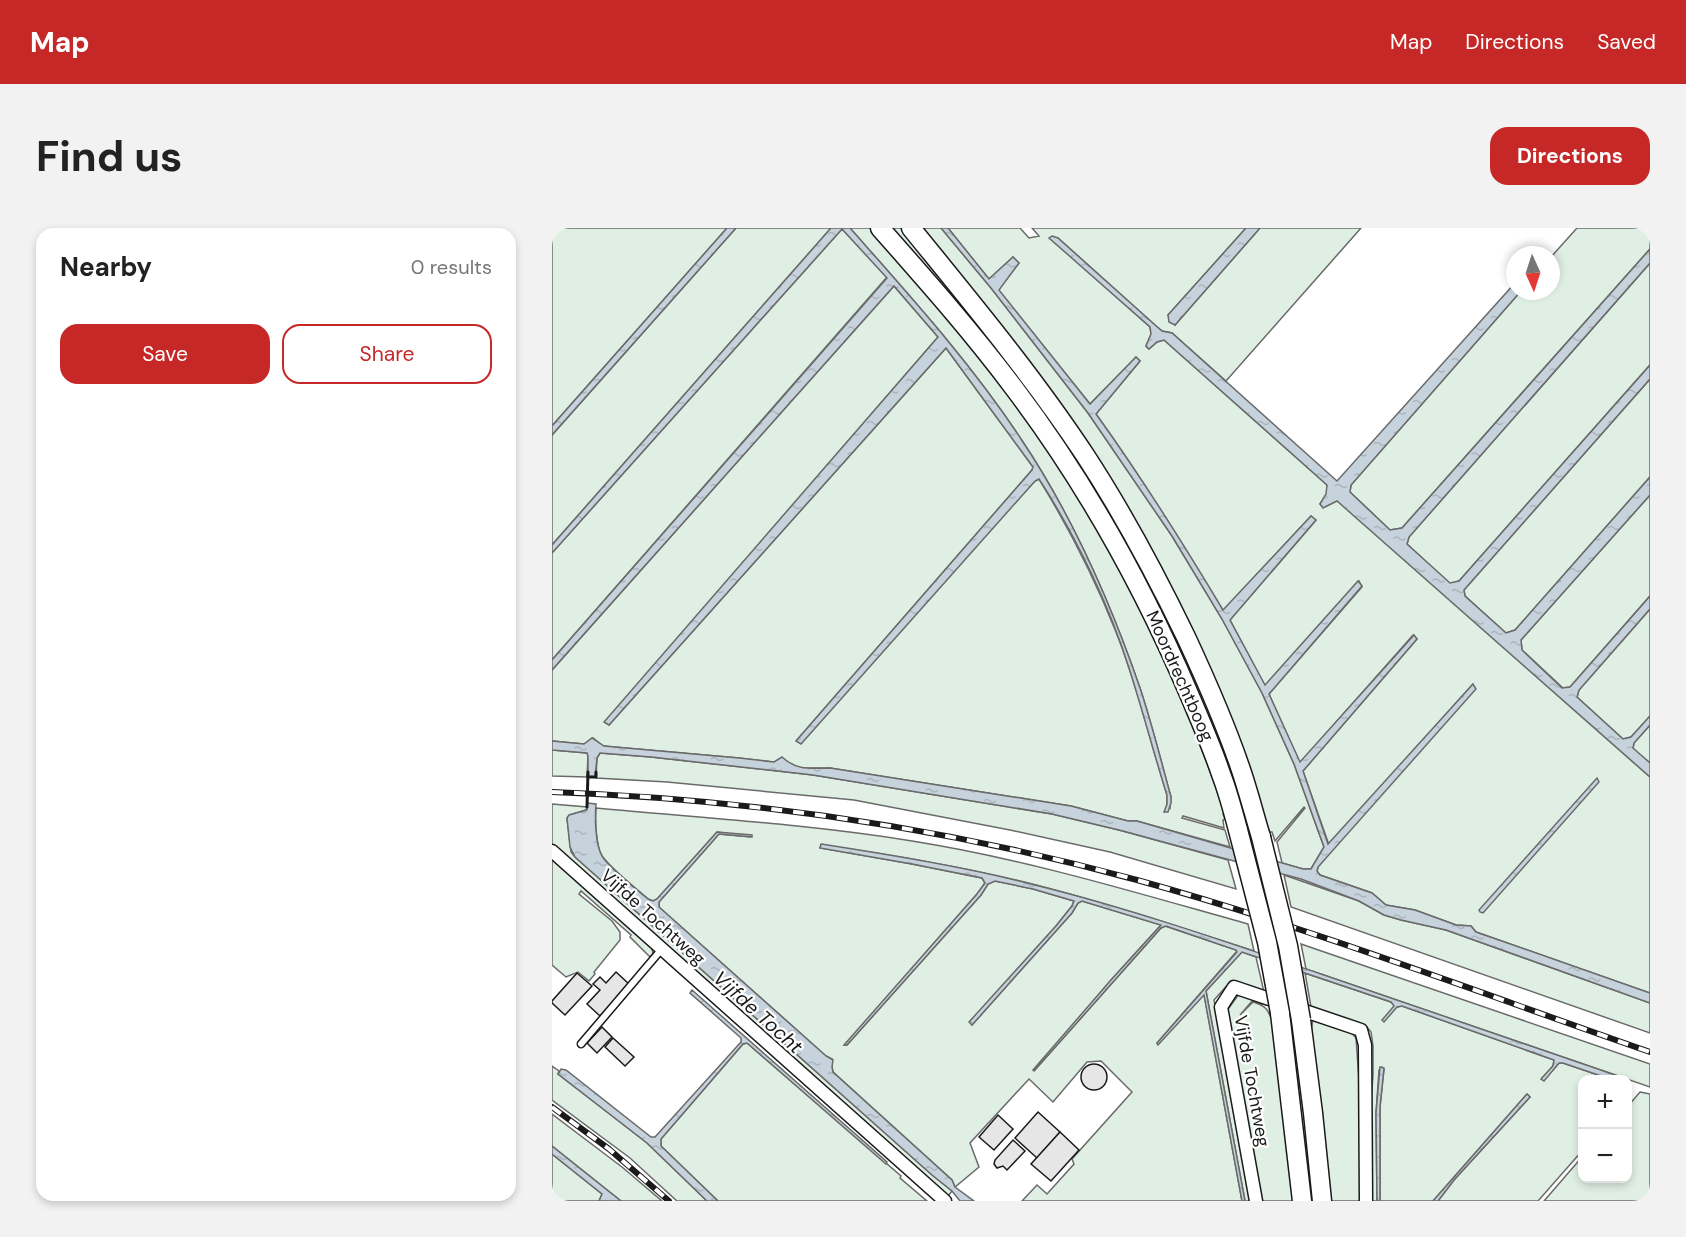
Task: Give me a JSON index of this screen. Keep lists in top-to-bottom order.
{
  "streets": {
    "main road": ["Moordrechtboog"],
    "street": ["Vijfde Tochtweg"]
  },
  "water": ["Vijfde Tocht"],
  "north": "bottom",
  "page": {
    "header": "Map",
    "nav": ["Map", "Directions", "Saved"],
    "buttons": [
      "Directions",
      ["Save", "Share"]
    ],
    "title": "Find us",
    "heading": ["Nearby", "0 results"],
    "map_buttons": ["+", "−"]
  }
}
